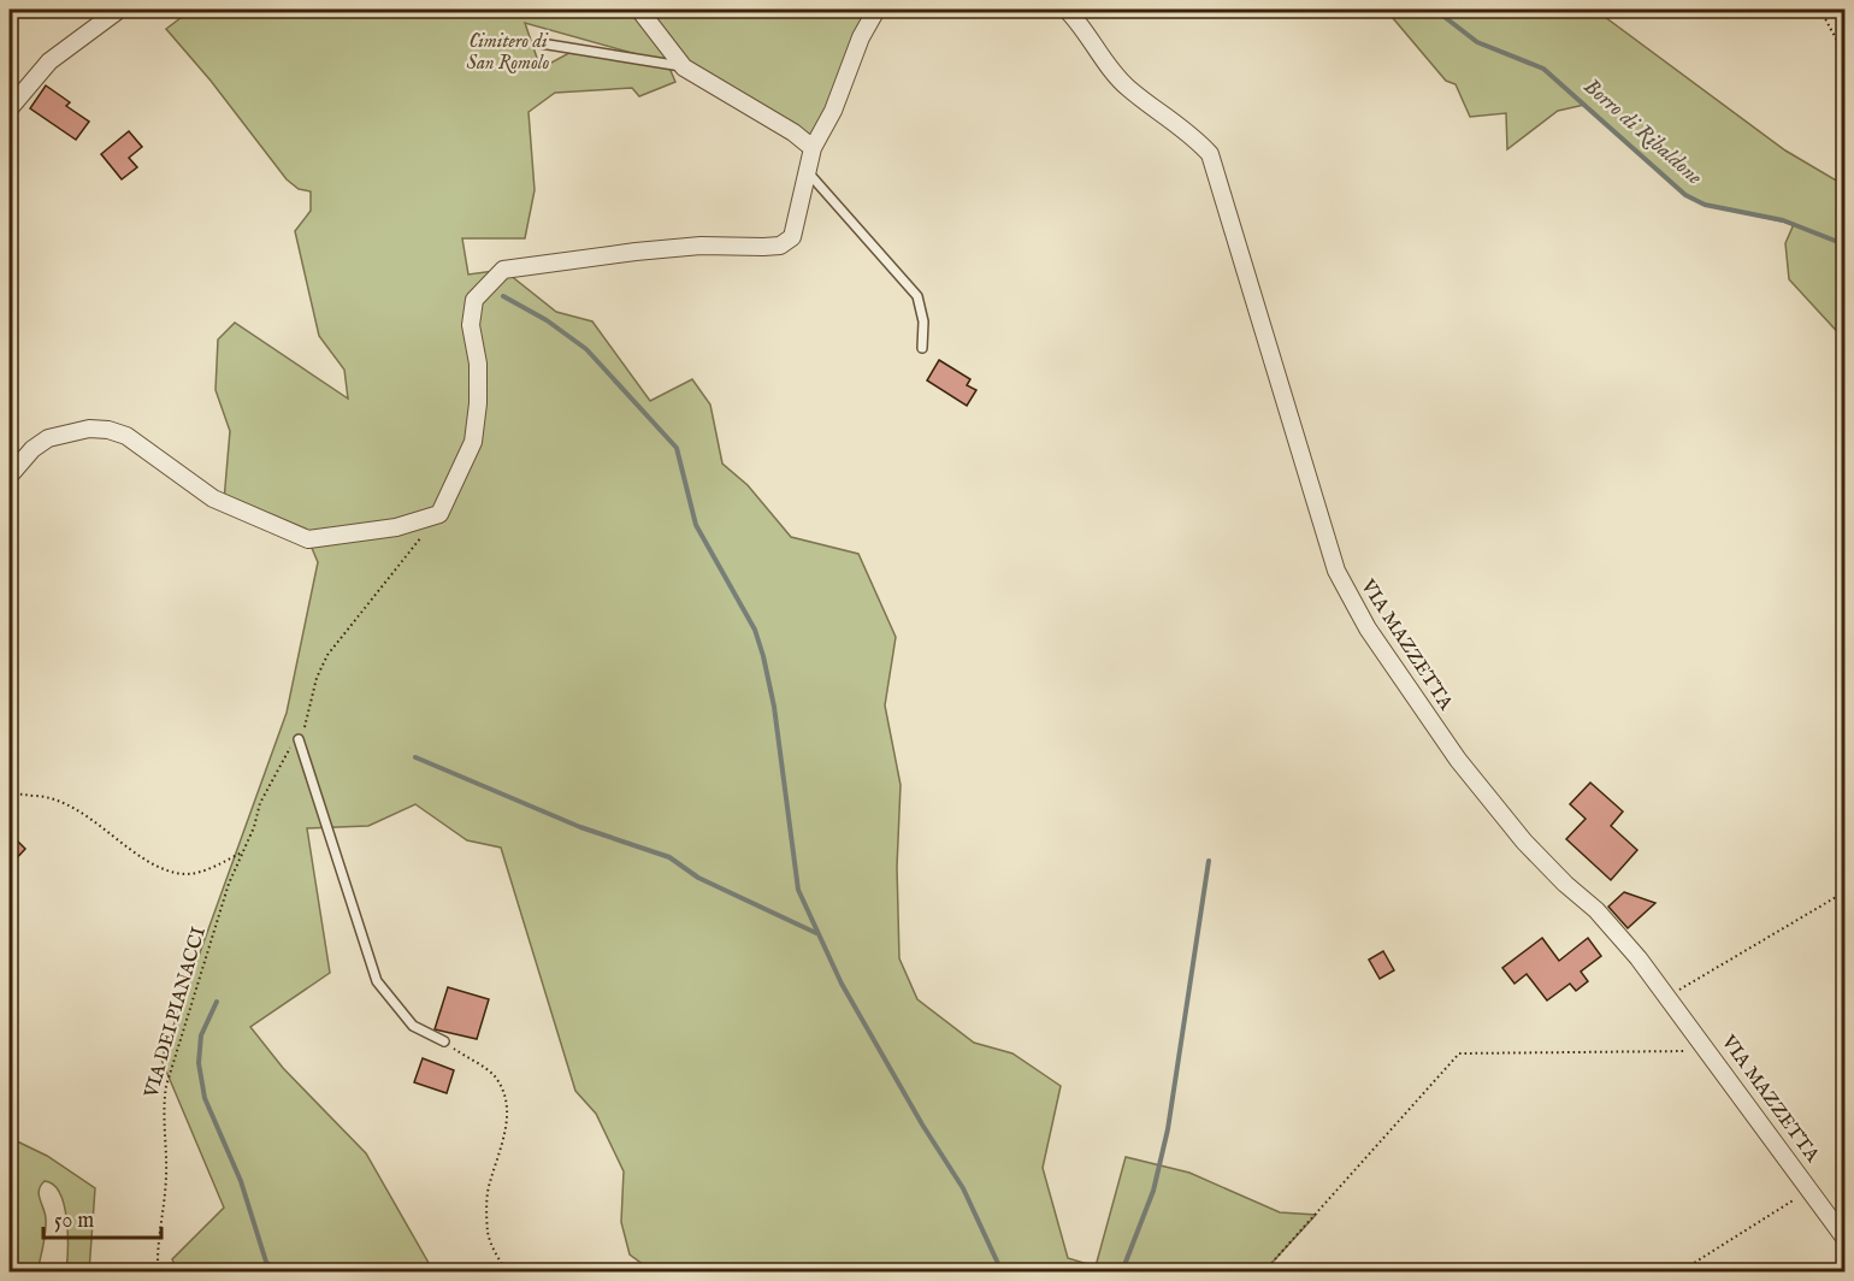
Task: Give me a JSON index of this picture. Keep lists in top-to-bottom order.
{
  "streets": {
    "street": ["VIA MAZZETTA"],
    "path": ["VIA DEI PIANACCI"]
  },
  "water": ["Borro di Ribaldone"],
  "parks": ["Cimitero di San Romolo"],
  "scale_bar": "50 m"
}
